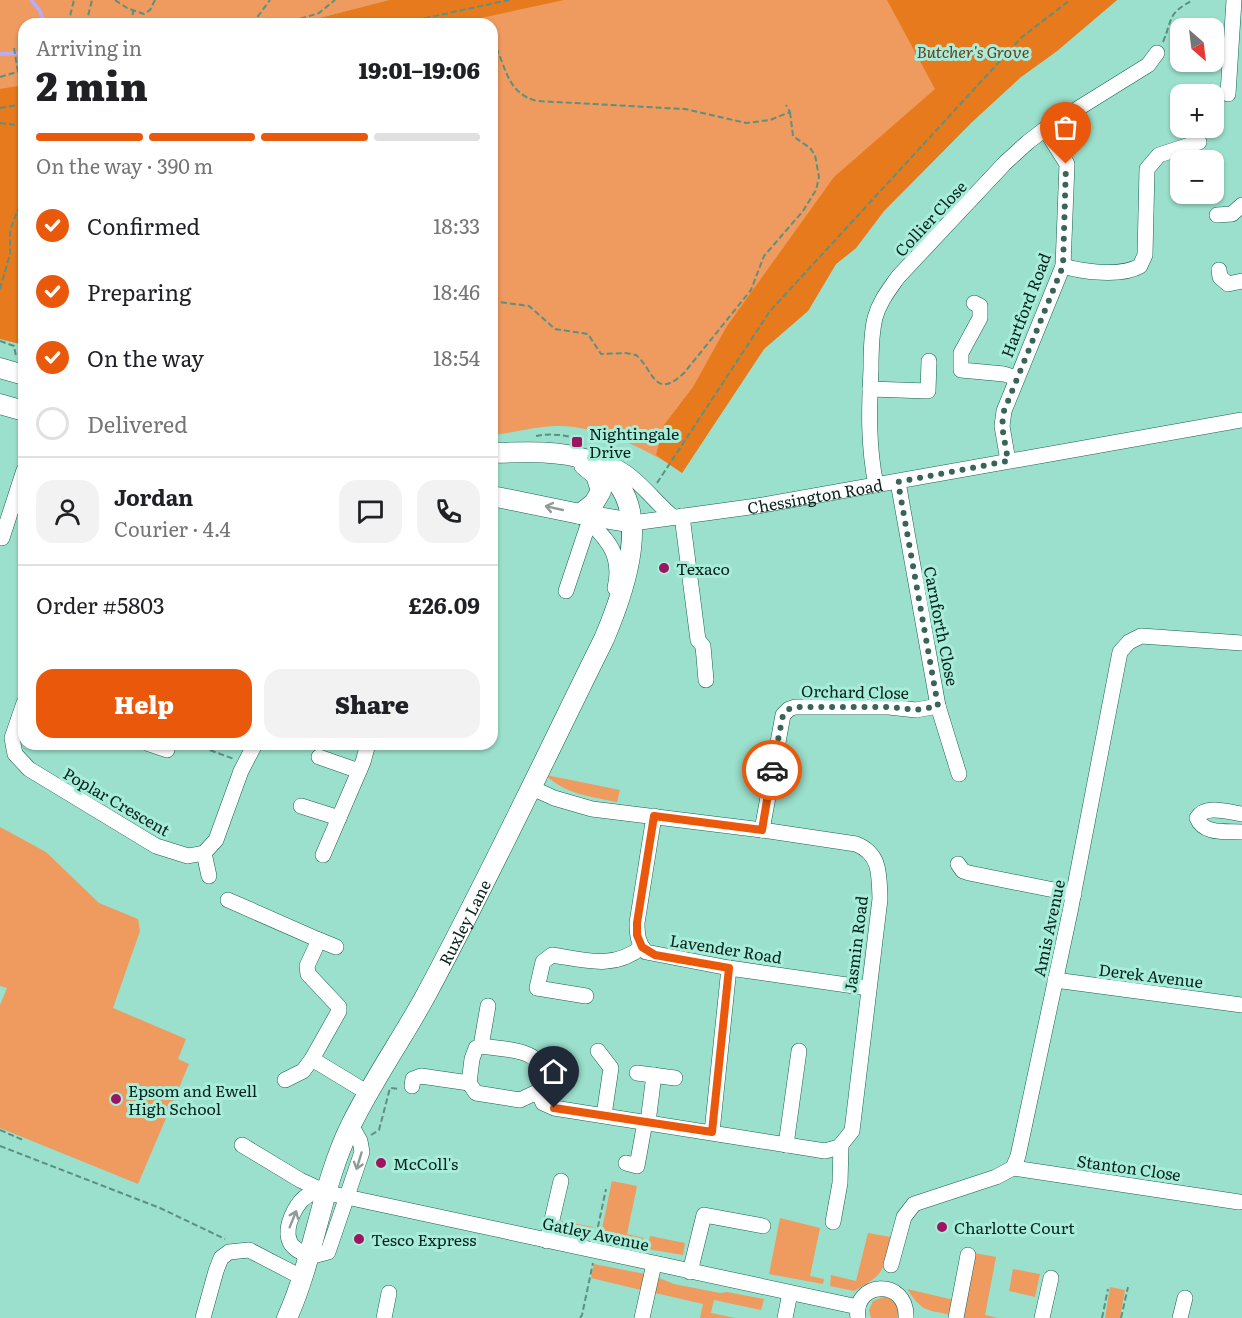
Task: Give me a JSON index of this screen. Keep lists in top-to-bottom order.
{
  "streets": {
    "main road": ["Chessington Road", "Ruxley Lane"],
    "street": [
      "Collier Close",
      "Hartford Road",
      "Carnforth Close",
      "Orchard Close",
      "Poplar Crescent",
      "Amis Avenue",
      "Jasmin Road",
      "Lavender Road",
      "Derek Avenue",
      "Stanton Close",
      "Gatley Avenue"
    ]
  },
  "crossings": [
    ["Collier Close", "Hartford Road"],
    ["Collier Close", "Chessington Road"],
    ["Hartford Road", "Chessington Road"],
    ["Chessington Road", "Carnforth Close"],
    ["Chessington Road", "Ruxley Lane"],
    ["Carnforth Close", "Orchard Close"],
    ["Orchard Close", "Jasmin Road"],
    ["Ruxley Lane", "Jasmin Road"],
    ["Ruxley Lane", "Gatley Avenue"],
    ["Amis Avenue", "Derek Avenue"],
    ["Amis Avenue", "Stanton Close"],
    ["Jasmin Road", "Lavender Road"]
  ],
  "parks": ["Butcher's Grove"],
  "places": {
    "transit": ["Nightingale Drive"],
    "other": [
      "Texaco",
      "Epsom and Ewell High School",
      "McColl's",
      "Charlotte Court",
      "Tesco Express"
    ]
  },
  "north": "bottom right",
  "page": {
    "map_buttons": ["+", "−"],
    "heading": ["2 min", "Arriving in", "19:01–19:06"],
    "panel": [
      "Jordan",
      "Courier · 4.4",
      "Order #5803",
      "£26.09"
    ],
    "bar": "On the way · 390 m",
    "list": [
      ["Confirmed", "18:33"],
      ["Preparing", "18:46"],
      ["On the way", "18:54"],
      "Delivered"
    ],
    "buttons": ["Help", "Share"]
  }
}
